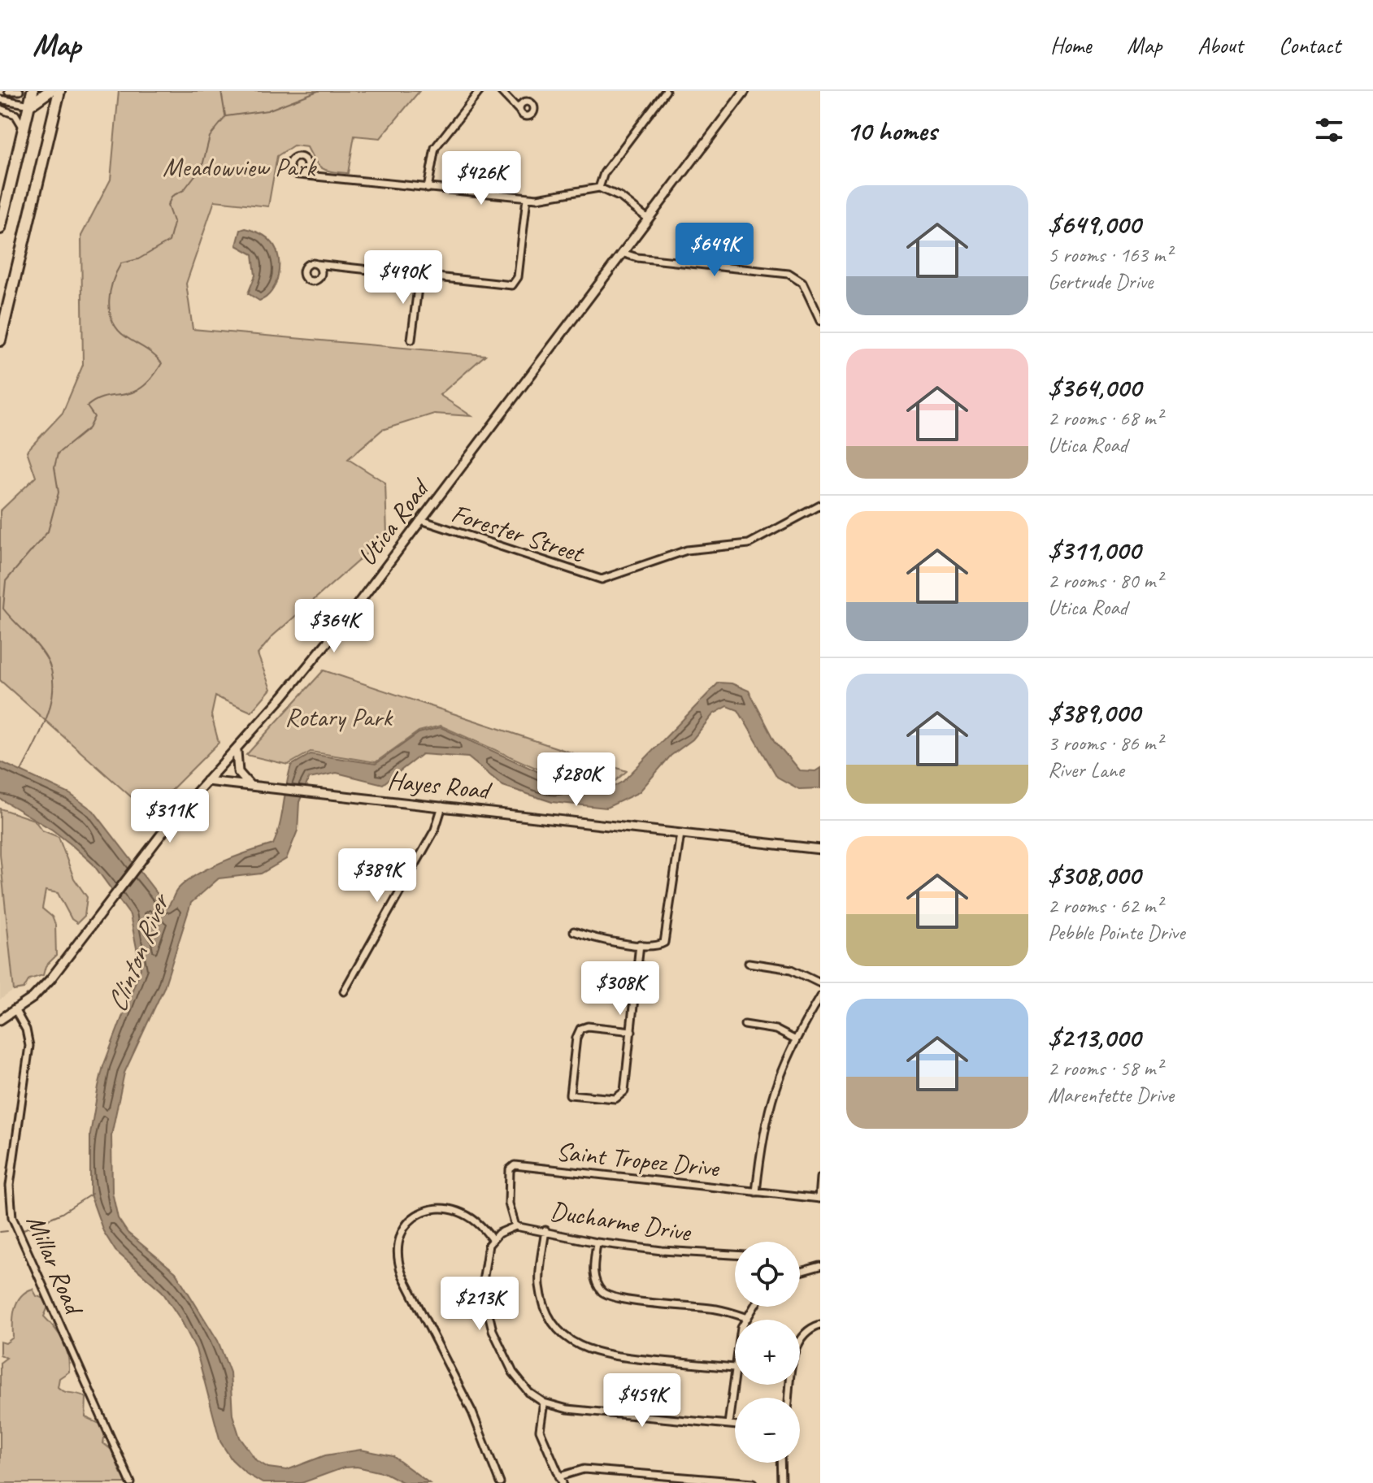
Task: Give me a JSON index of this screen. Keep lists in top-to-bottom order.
{
  "streets": {
    "street": [
      "Utica Road",
      "Forester Street",
      "Hayes Road",
      "Saint Tropez Drive",
      "Ducharme Drive",
      "Millar Road"
    ]
  },
  "crossings": [
    ["Utica Road", "Forester Street"],
    ["Utica Road", "Hayes Road"],
    ["Utica Road", "Millar Road"],
    ["Saint Tropez Drive", "Ducharme Drive"]
  ],
  "water": ["Clinton River"],
  "parks": ["Meadowview Park", "Rotary Park"],
  "page": {
    "header": "Map",
    "nav": [
      "Home",
      "Map",
      "About",
      "Contact"
    ],
    "heading": "10 homes",
    "price": [
      "$426K",
      "$649K",
      "$490K",
      "$364K",
      "$280K",
      "$311K",
      "$389K",
      "$308K",
      "$213K",
      "$459K"
    ],
    "list": [
      {
        "name": "$649,000",
        "note": "5 rooms · 163 m² · Gertrude Drive"
      },
      {
        "name": "$364,000",
        "note": "2 rooms · 68 m² · Utica Road"
      },
      {
        "name": "$311,000",
        "note": "2 rooms · 80 m² · Utica Road"
      },
      {
        "name": "$389,000",
        "note": "3 rooms · 86 m² · River Lane"
      },
      {
        "name": "$308,000",
        "note": "2 rooms · 62 m² · Pebble Pointe Drive"
      },
      {
        "name": "$213,000",
        "note": "2 rooms · 58 m² · Marentette Drive"
      }
    ],
    "map_buttons": ["+", "−"]
  }
}
